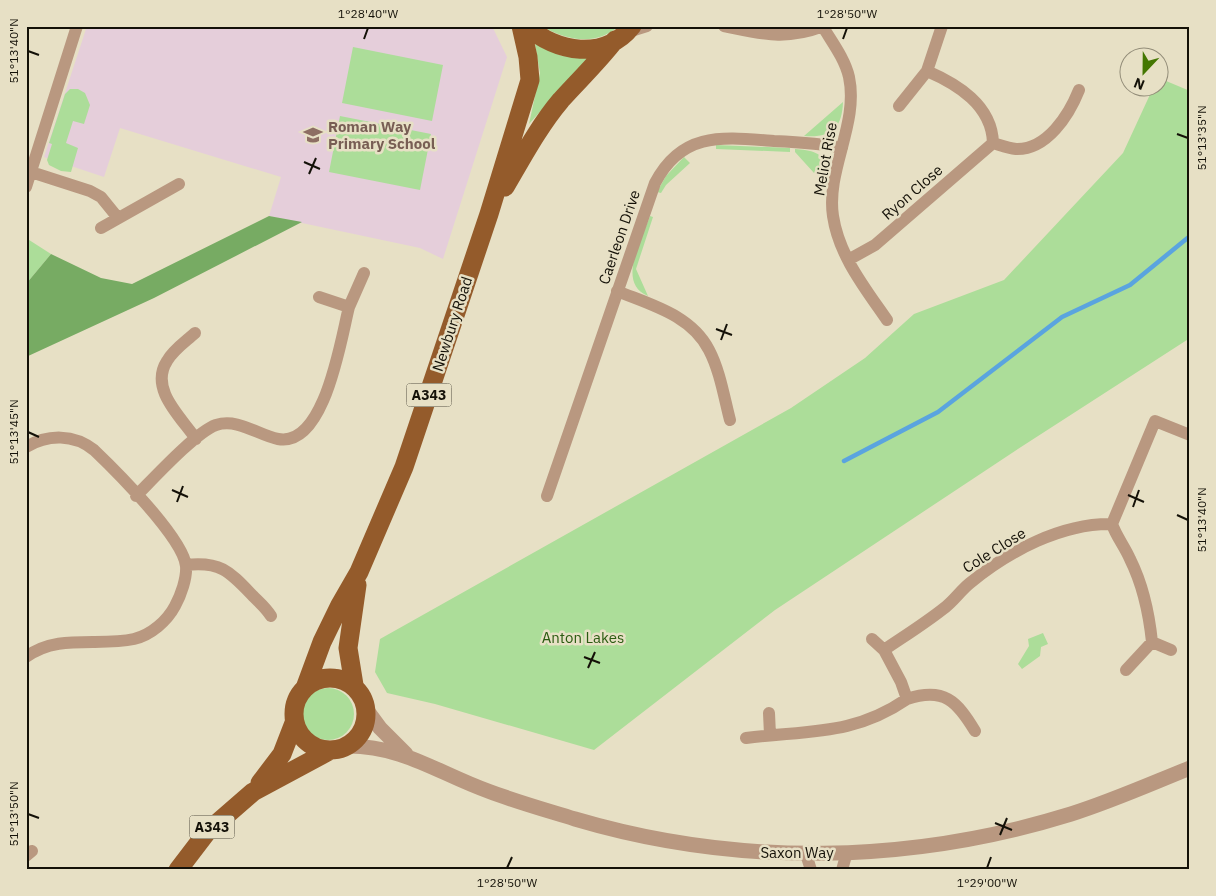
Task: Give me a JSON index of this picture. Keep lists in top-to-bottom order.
{
  "streets": {
    "main road": ["Newbury Road", "A343"],
    "street": [
      "Meliot Rise",
      "Ryon Close",
      "Caerleon Drive",
      "Cole Close",
      "Saxon Way"
    ]
  },
  "crossings": [
    ["Meliot Rise", "Ryon Close"],
    ["Meliot Rise", "Caerleon Drive"],
    ["Newbury Road", "A343"],
    ["Newbury Road", "Saxon Way"],
    ["A343", "Saxon Way"]
  ],
  "parks": ["Anton Lakes"],
  "places": {
    "school or university": ["Roman Way Primary School"]
  },
  "north": "bottom",
  "coordinates": [
    "1°28'40\"W",
    "1°28'50\"W",
    "51°13'40\"N",
    "51°13'35\"N",
    "51°13'45\"N",
    "51°13'50\"N",
    "1°29'00\"W"
  ]
}
